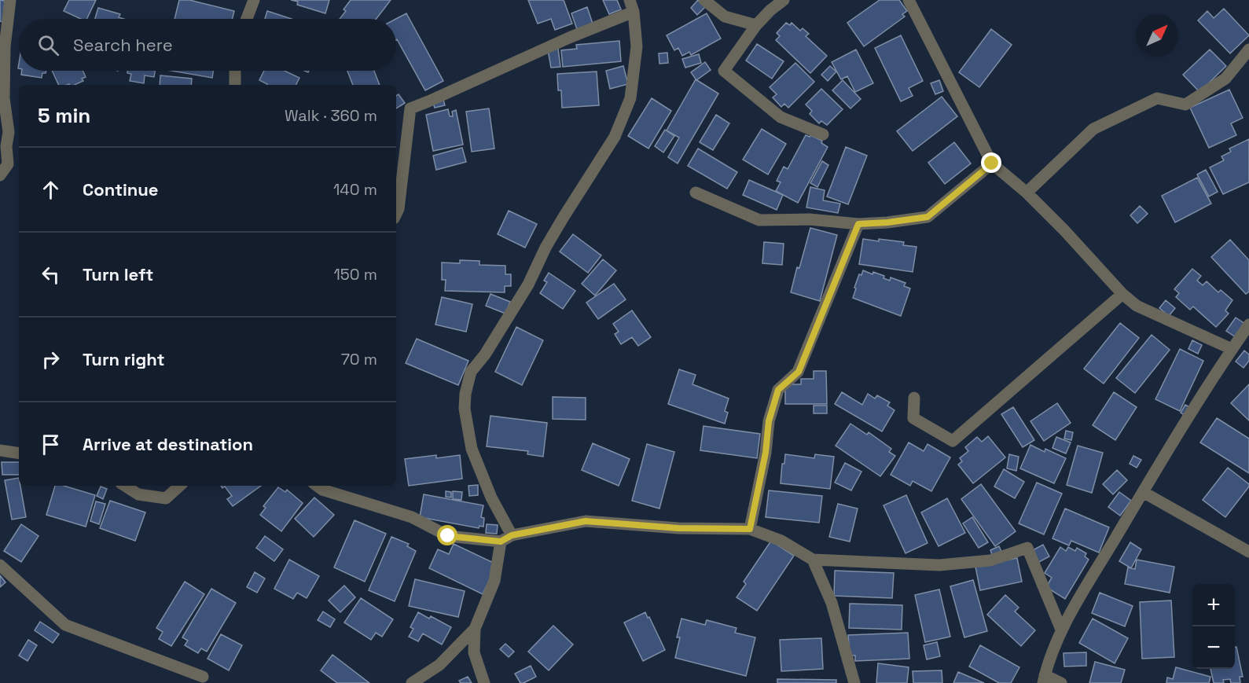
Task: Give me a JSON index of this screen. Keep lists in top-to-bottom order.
{
  "north": "top right",
  "page": {
    "search": "Search here",
    "heading": ["5 min", "Walk · 360 m"],
    "list": [
      ["Continue", "140 m"],
      ["Turn left", "150 m"],
      ["Turn right", "70 m"],
      "Arrive at destination"
    ],
    "map_buttons": ["+", "−"]
  }
}
